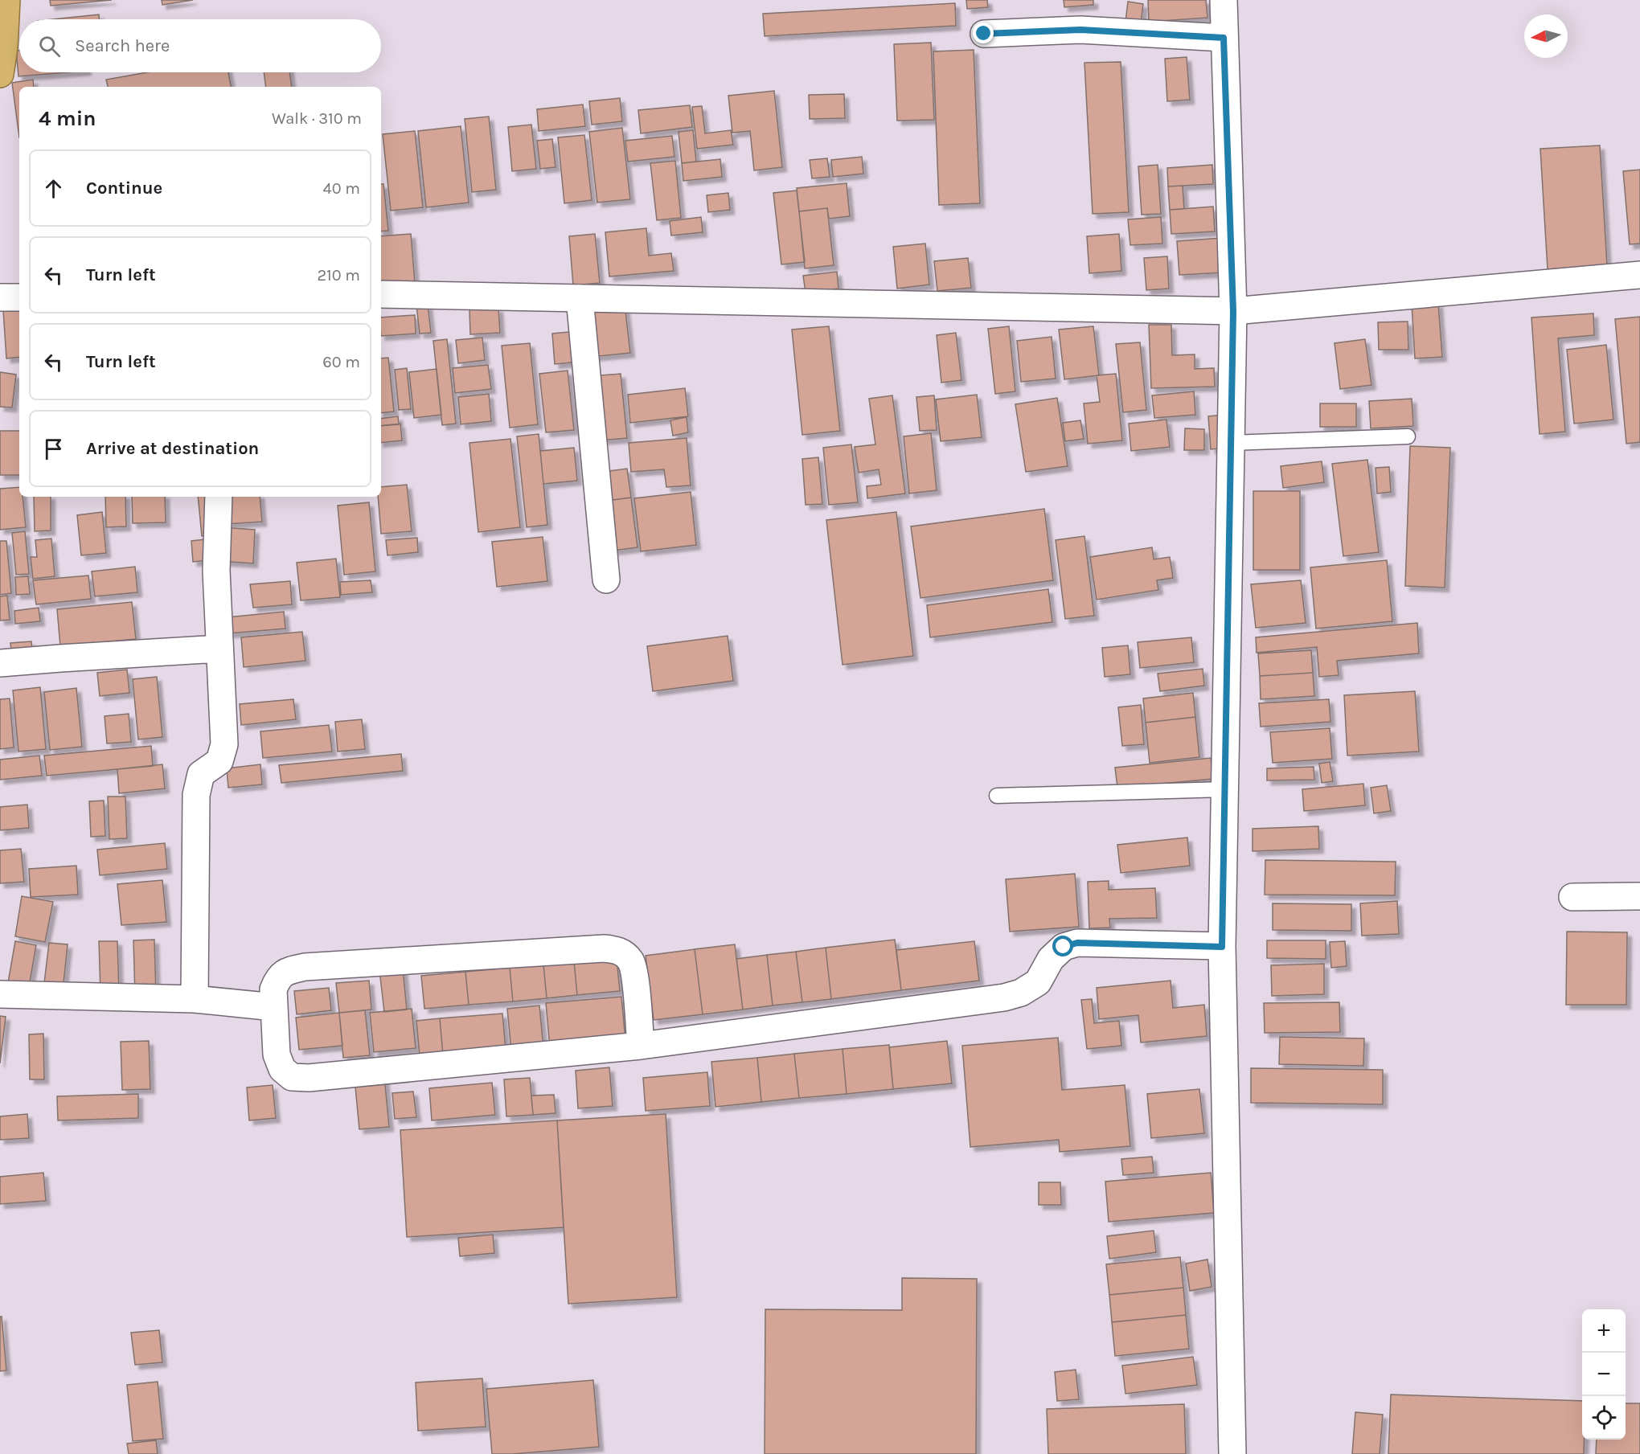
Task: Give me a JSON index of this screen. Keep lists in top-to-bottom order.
{
  "north": "left",
  "page": {
    "search": "Search here",
    "heading": ["4 min", "Walk · 310 m"],
    "list": [
      ["Continue", "40 m"],
      ["Turn left", "210 m"],
      ["Turn left", "60 m"],
      "Arrive at destination"
    ],
    "map_buttons": ["+", "−"]
  }
}
